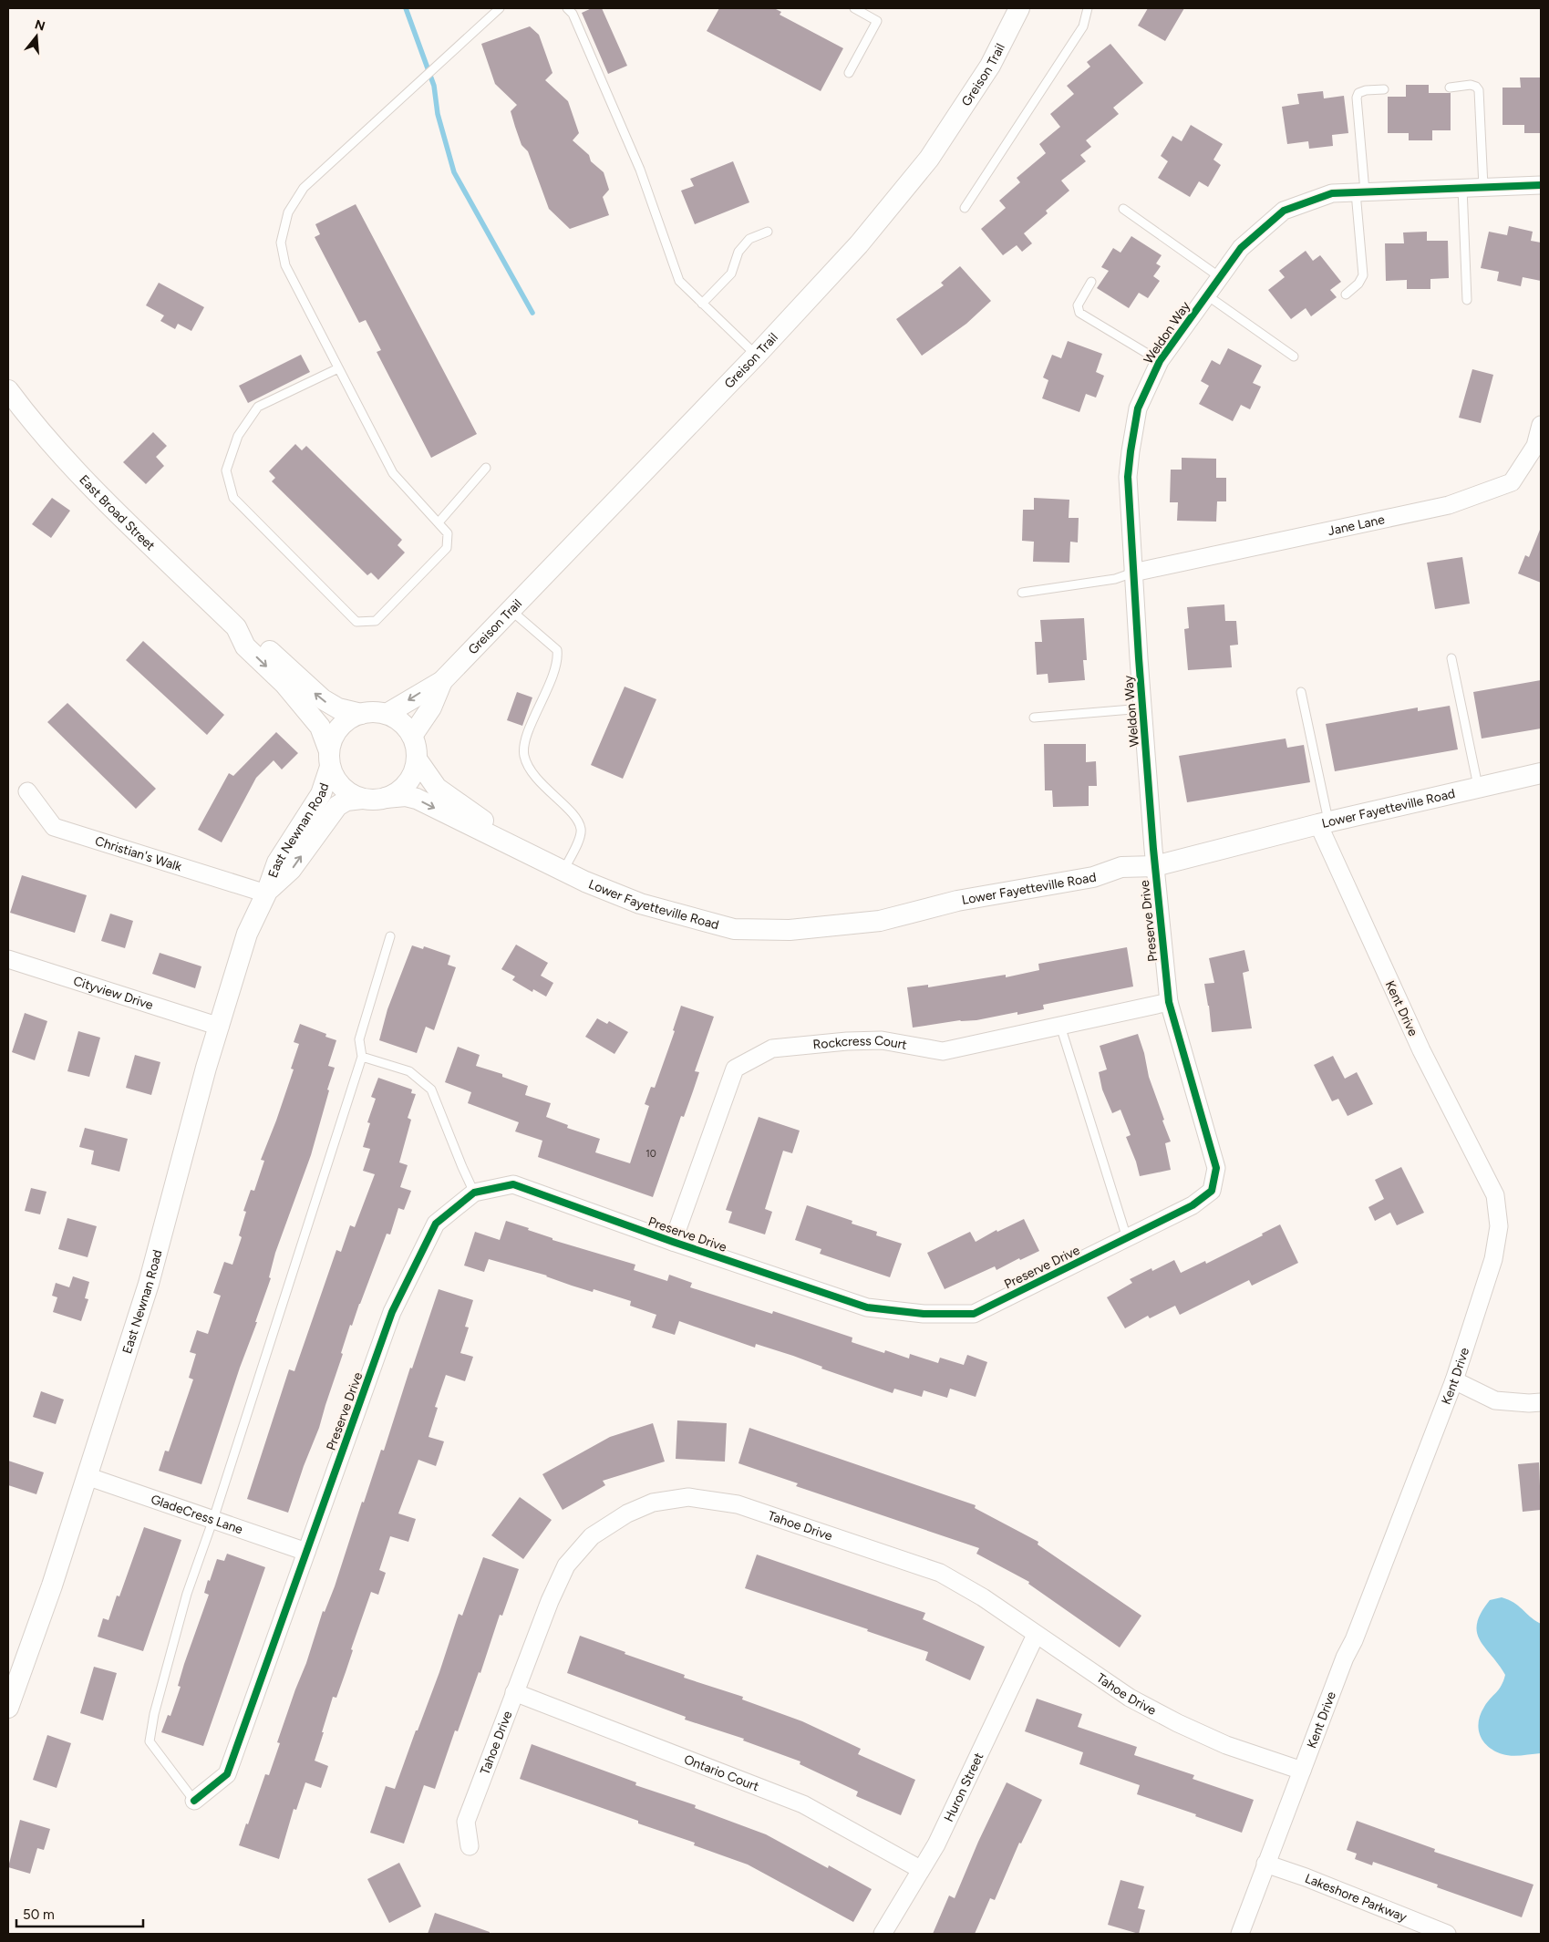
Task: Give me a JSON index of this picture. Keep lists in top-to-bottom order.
{
  "streets": {
    "street": [
      "Greison Trail",
      "Weldon Way",
      "East Broad Street",
      "Jane Lane",
      "Lower Fayetteville Road",
      "East Newnan Road",
      "Christian's Walk",
      "Preserve Drive",
      "Cityview Drive",
      "Kent Drive",
      "Rockcress Court",
      "GladeCress Lane",
      "Tahoe Drive",
      "Ontario Court",
      "Huron Street",
      "Lakeshore Parkway"
    ]
  },
  "crossings": [
    ["Greison Trail", "East Broad Street"],
    ["Greison Trail", "Lower Fayetteville Road"],
    ["Greison Trail", "East Newnan Road"],
    ["Weldon Way", "Jane Lane"],
    ["Weldon Way", "Lower Fayetteville Road"],
    ["Weldon Way", "Preserve Drive"],
    ["East Broad Street", "Lower Fayetteville Road"],
    ["East Broad Street", "East Newnan Road"],
    ["Lower Fayetteville Road", "East Newnan Road"],
    ["Lower Fayetteville Road", "Preserve Drive"],
    ["Lower Fayetteville Road", "Kent Drive"],
    ["East Newnan Road", "Christian's Walk"],
    ["East Newnan Road", "Cityview Drive"],
    ["East Newnan Road", "GladeCress Lane"],
    ["Preserve Drive", "Rockcress Court"],
    ["Preserve Drive", "GladeCress Lane"],
    ["Kent Drive", "Tahoe Drive"],
    ["Kent Drive", "Lakeshore Parkway"],
    ["Tahoe Drive", "Ontario Court"],
    ["Tahoe Drive", "Huron Street"],
    ["Ontario Court", "Huron Street"]
  ],
  "house_numbers": ["10"],
  "scale_bar": "50 m",
  "north": "top"
}
